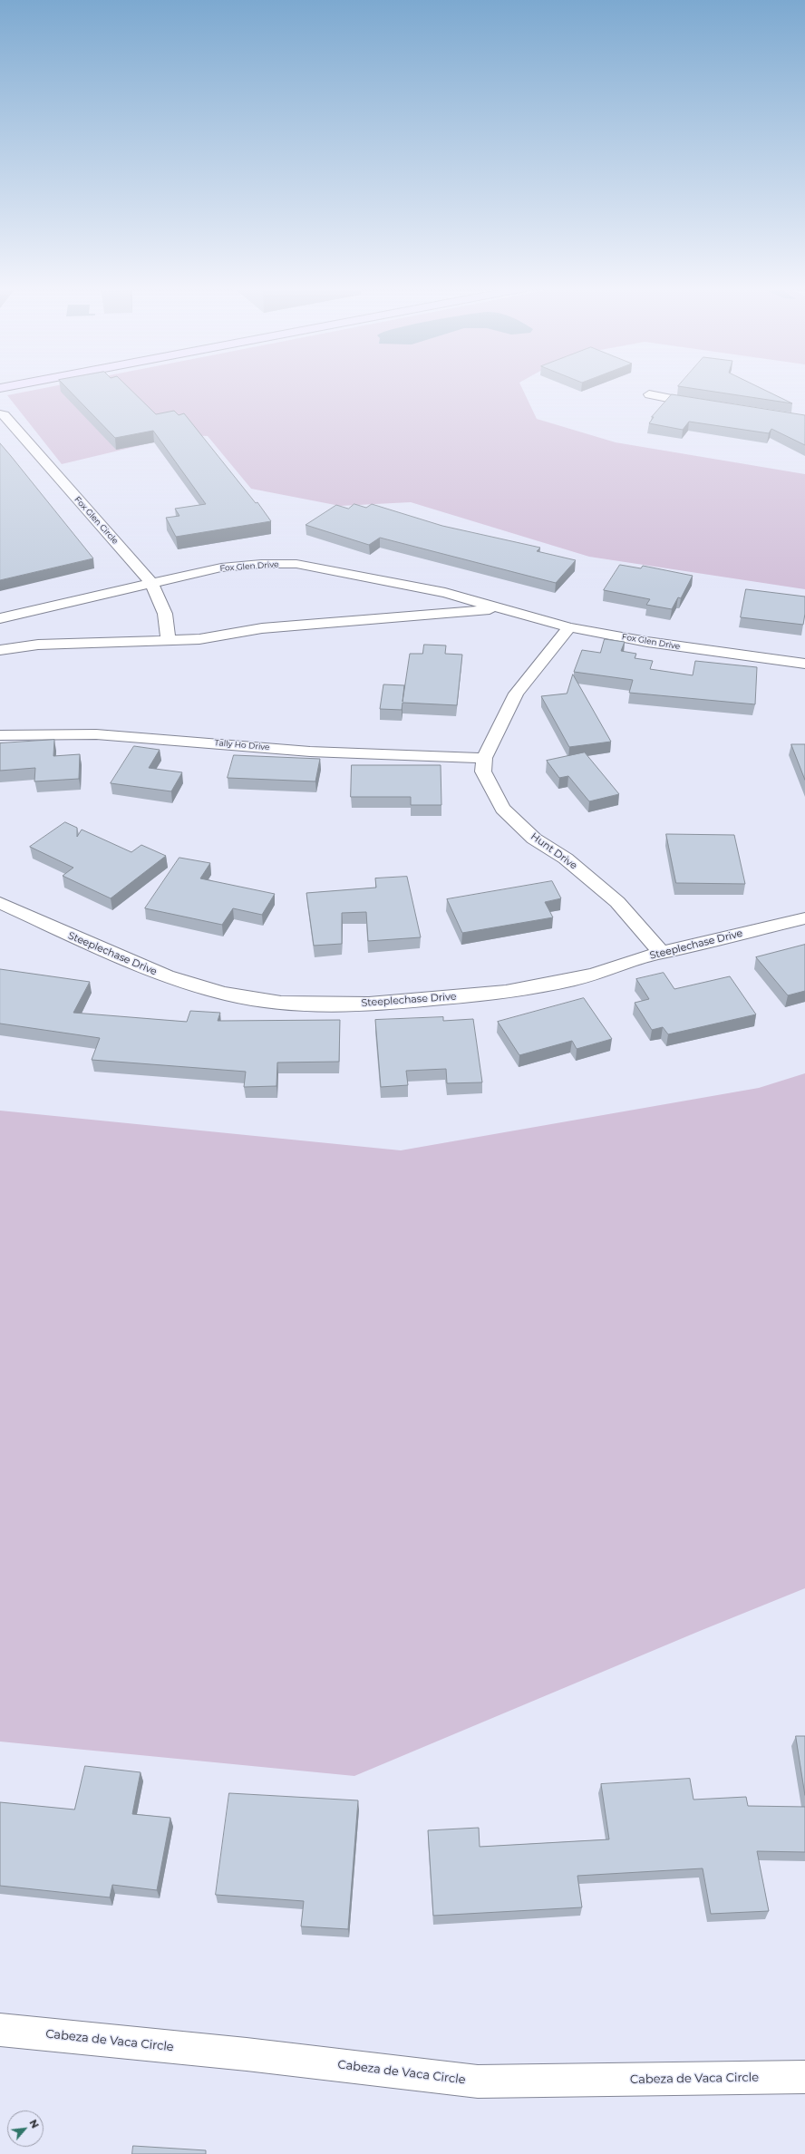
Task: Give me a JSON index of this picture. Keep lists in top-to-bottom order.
{
  "streets": {
    "street": [
      "Fox Glen Circle",
      "Fox Glen Drive",
      "Tally Ho Drive",
      "Hunt Drive",
      "Steeplechase Drive",
      "Cabeza de Vaca Circle"
    ]
  },
  "crossings": [
    ["Fox Glen Circle", "Fox Glen Drive"],
    ["Fox Glen Drive", "Hunt Drive"],
    ["Tally Ho Drive", "Hunt Drive"],
    ["Hunt Drive", "Steeplechase Drive"]
  ],
  "north": "top right"
}
